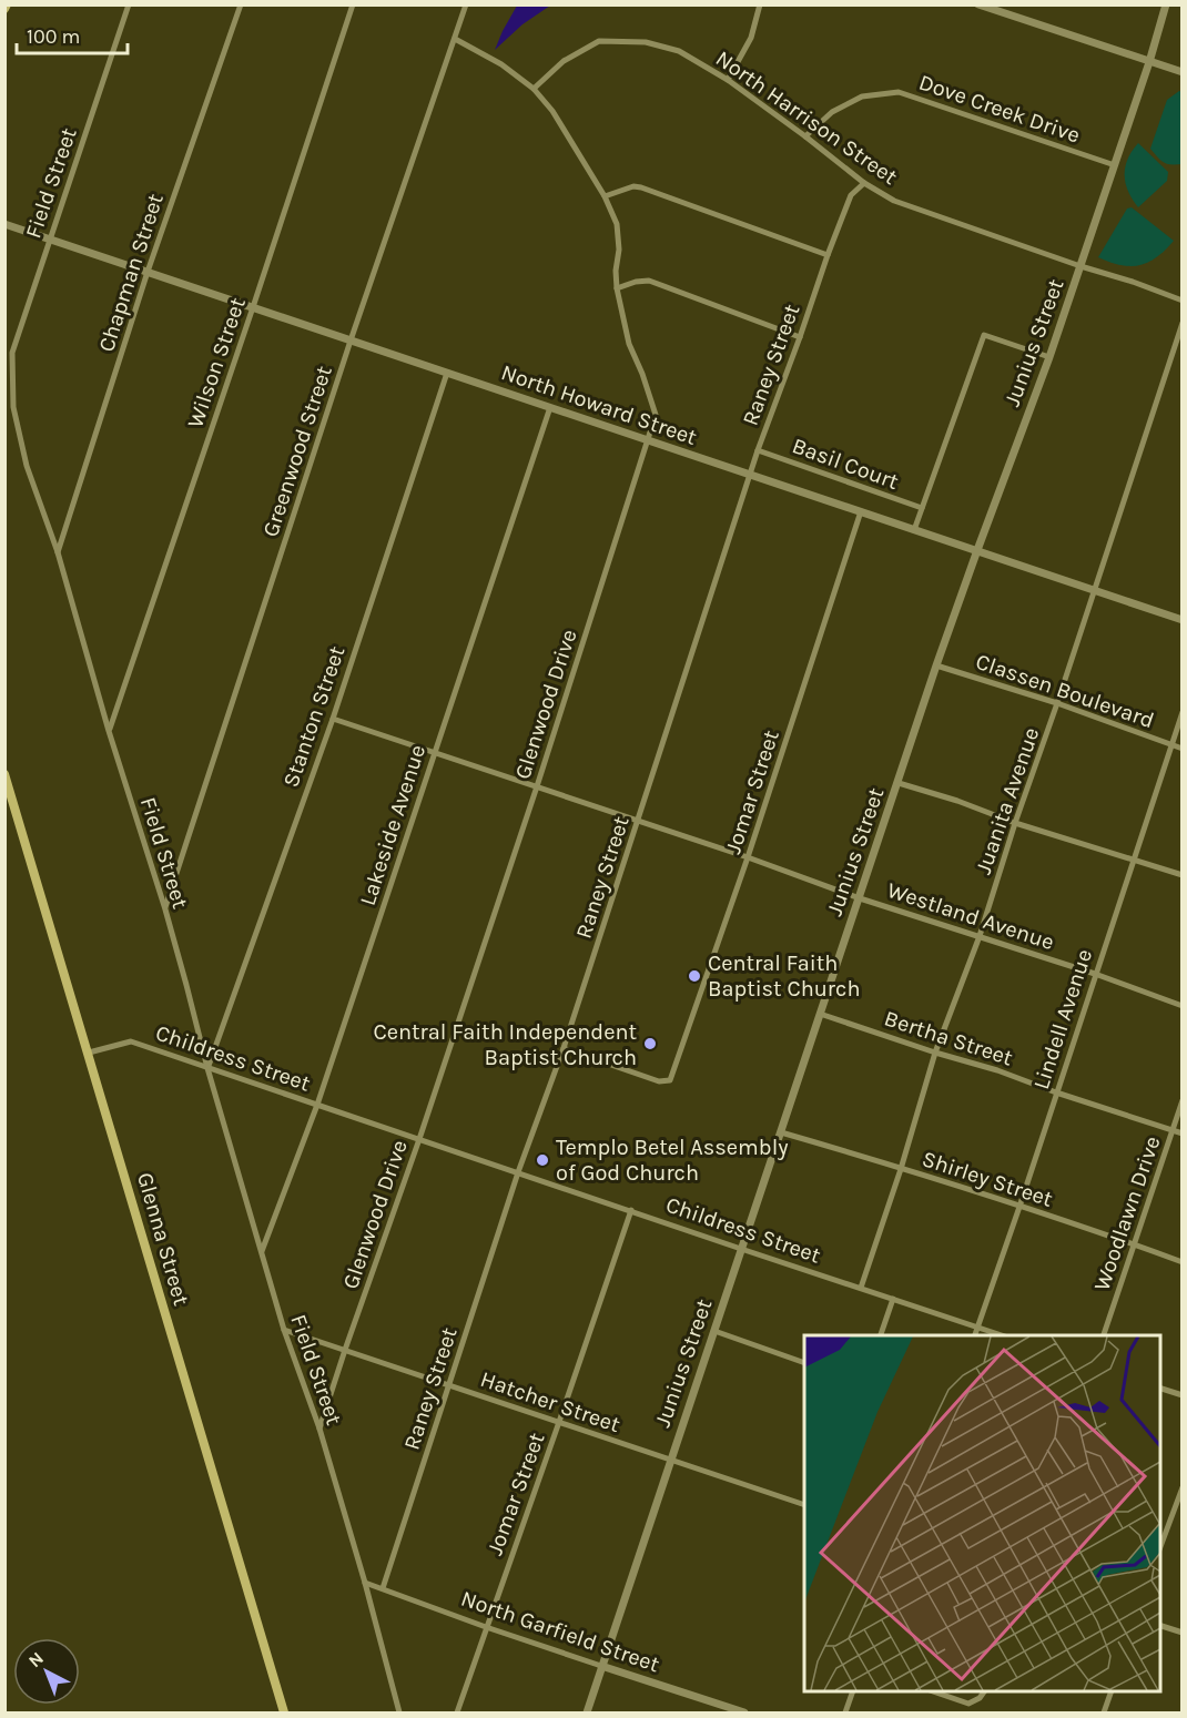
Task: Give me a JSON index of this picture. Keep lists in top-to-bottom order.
{
  "streets": {
    "main road": ["Glenna Street"],
    "street": [
      "Dove Creek Drive",
      "North Harrison Street",
      "Field Street",
      "Chapman Street",
      "Junius Street",
      "Wilson Street",
      "Raney Street",
      "North Howard Street",
      "Greenwood Street",
      "Basil Court",
      "Classen Boulevard",
      "Glenwood Drive",
      "Stanton Street",
      "Jomar Street",
      "Juanita Avenue",
      "Lakeside Avenue",
      "Westland Avenue",
      "Lindell Avenue",
      "Bertha Street",
      "Childress Street",
      "Shirley Street",
      "Woodlawn Drive",
      "Hatcher Street",
      "North Garfield Street"
    ]
  },
  "crossings": [
    ["Dove Creek Drive", "North Harrison Street"],
    ["Dove Creek Drive", "Junius Street"],
    ["North Harrison Street", "Junius Street"],
    ["North Harrison Street", "Raney Street"],
    ["North Harrison Street", "Glenwood Drive"],
    ["Field Street", "Chapman Street"],
    ["Field Street", "Wilson Street"],
    ["Field Street", "North Howard Street"],
    ["Field Street", "Greenwood Street"],
    ["Field Street", "Glenwood Drive"],
    ["Field Street", "Stanton Street"],
    ["Field Street", "Lakeside Avenue"],
    ["Field Street", "Childress Street"],
    ["Field Street", "Hatcher Street"],
    ["Field Street", "North Garfield Street"],
    ["Chapman Street", "North Howard Street"],
    ["Junius Street", "North Howard Street"],
    ["Junius Street", "Classen Boulevard"],
    ["Junius Street", "Westland Avenue"],
    ["Junius Street", "Bertha Street"],
    ["Junius Street", "Childress Street"],
    ["Junius Street", "Shirley Street"],
    ["Junius Street", "Hatcher Street"],
    ["Junius Street", "North Garfield Street"],
    ["Wilson Street", "North Howard Street"],
    ["Raney Street", "North Howard Street"],
    ["Raney Street", "Basil Court"],
    ["Raney Street", "Jomar Street"],
    ["Raney Street", "Westland Avenue"],
    ["Raney Street", "Childress Street"],
    ["Raney Street", "Hatcher Street"],
    ["Raney Street", "North Garfield Street"],
    ["North Howard Street", "Greenwood Street"],
    ["North Howard Street", "Glenwood Drive"],
    ["North Howard Street", "Stanton Street"],
    ["North Howard Street", "Jomar Street"],
    ["North Howard Street", "Juanita Avenue"],
    ["North Howard Street", "Lakeside Avenue"],
    ["Greenwood Street", "Glenwood Drive"],
    ["Classen Boulevard", "Juanita Avenue"],
    ["Classen Boulevard", "Lindell Avenue"],
    ["Glenwood Drive", "Westland Avenue"],
    ["Glenwood Drive", "Childress Street"],
    ["Glenwood Drive", "Hatcher Street"],
    ["Stanton Street", "Westland Avenue"],
    ["Stanton Street", "Childress Street"],
    ["Jomar Street", "Westland Avenue"],
    ["Jomar Street", "Childress Street"],
    ["Jomar Street", "Hatcher Street"],
    ["Jomar Street", "North Garfield Street"],
    ["Juanita Avenue", "Westland Avenue"],
    ["Juanita Avenue", "Bertha Street"],
    ["Juanita Avenue", "Childress Street"],
    ["Juanita Avenue", "Shirley Street"],
    ["Lakeside Avenue", "Westland Avenue"],
    ["Lakeside Avenue", "Childress Street"],
    ["Westland Avenue", "Lindell Avenue"],
    ["Lindell Avenue", "Bertha Street"],
    ["Lindell Avenue", "Childress Street"],
    ["Lindell Avenue", "Shirley Street"],
    ["Bertha Street", "Woodlawn Drive"],
    ["Childress Street", "Glenna Street"],
    ["Shirley Street", "Woodlawn Drive"]
  ],
  "places": ["Central Faith Baptist Church", "Central Faith Independent Baptist Church", "Templo Betel Assembly of God Church"],
  "scale_bar": "100 m",
  "north": "top left"
}
